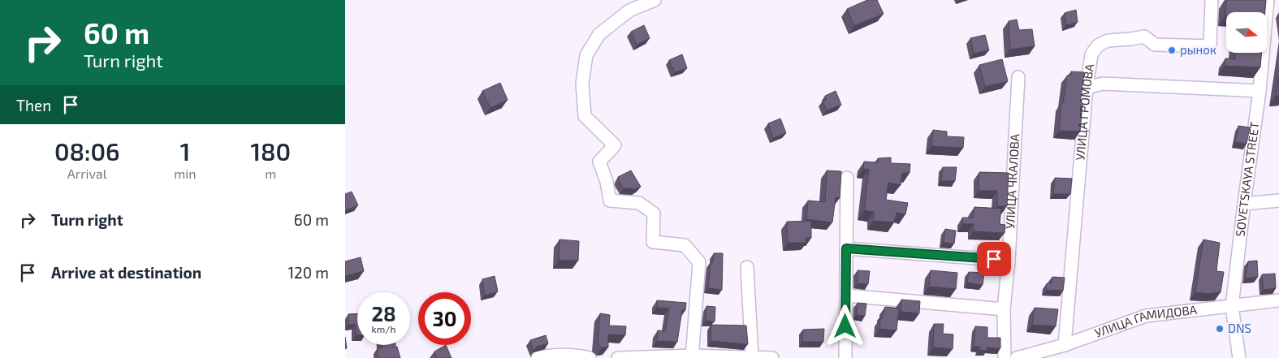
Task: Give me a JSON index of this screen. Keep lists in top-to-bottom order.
{
  "streets": {
    "street": [
      "УЛИЦА ГРОМОВА",
      "SOVETSKAYA STREET",
      "УЛИЦА ЧКАЛОВА",
      "УЛИЦА ГАМИДОВА"
    ]
  },
  "crossings": [
    ["УЛИЦА ГРОМОВА", "УЛИЦА ГАМИДОВА"],
    ["SOVETSKAYA STREET", "УЛИЦА ГАМИДОВА"]
  ],
  "places": ["рынок", "DNS"],
  "north": "right",
  "page": {
    "turn": ["60 m", "Turn right"],
    "then": "Then",
    "eta": [
      "08:06",
      "Arrival",
      "1",
      "min",
      "180",
      "m"
    ],
    "list": [
      {
        "name": "Turn right",
        "value": "60 m"
      },
      {
        "name": "Arrive at destination",
        "value": "120 m"
      }
    ],
    "speed": "28 km/h",
    "limit": "30"
  }
}
